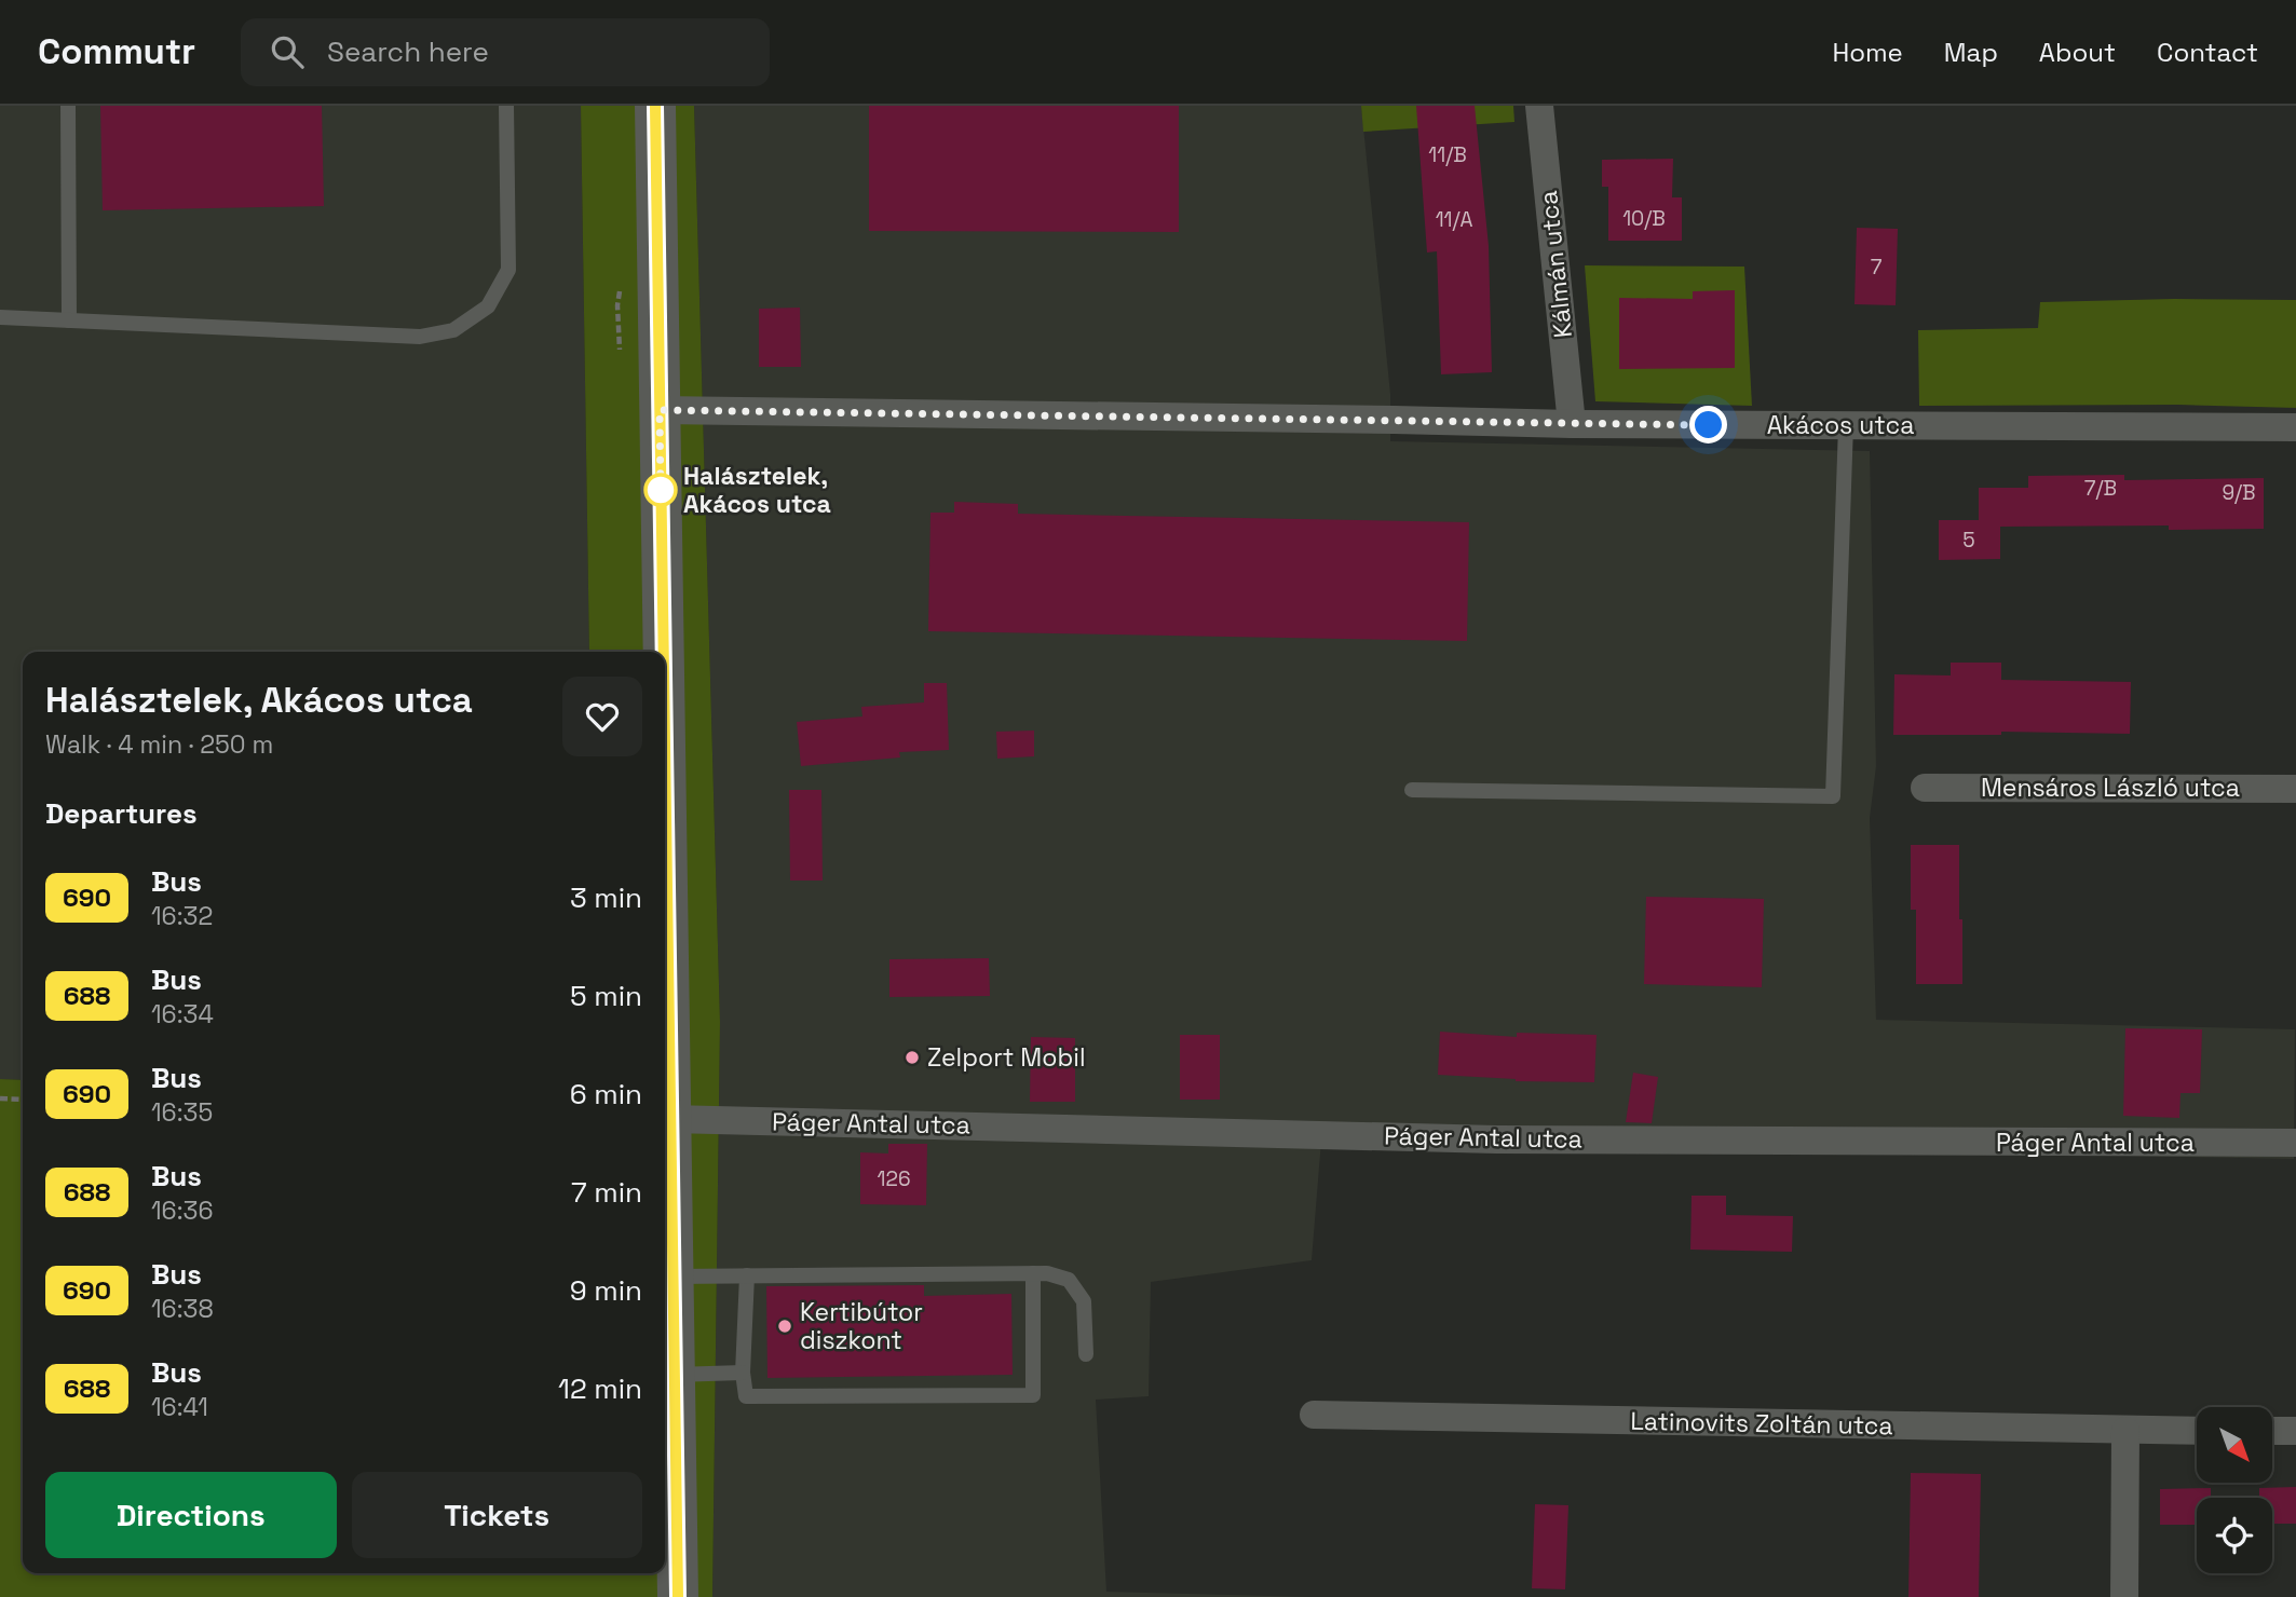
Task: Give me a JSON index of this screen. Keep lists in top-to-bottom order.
{
  "streets": {
    "street": [
      "Kálmán utca",
      "Akácos utca",
      "Mensáros László utca",
      "Páger Antal utca",
      "Latinovits Zoltán utca"
    ]
  },
  "crossings": [
    ["Kálmán utca", "Akácos utca"]
  ],
  "places": ["Halásztelek, Akácos utca", "Zelport Mobil", "Kertibútor diszkont"],
  "lines": ["bus line 690"],
  "house_numbers": [
    "11/B",
    "10/B",
    "11/A",
    "7",
    "7/B",
    "9/B",
    "5",
    "126"
  ],
  "north": "bottom right",
  "page": {
    "header": "Commutr",
    "search": "Search here",
    "nav": [
      "Home",
      "Map",
      "About",
      "Contact"
    ],
    "heading": [
      ["Halásztelek, Akácos utca", "Walk · 4 min · 250 m"],
      "Departures"
    ],
    "list": [
      {
        "mark": "690",
        "name": "Bus",
        "note": "16:32",
        "value": "3 min"
      },
      {
        "mark": "688",
        "name": "Bus",
        "note": "16:34",
        "value": "5 min"
      },
      {
        "mark": "690",
        "name": "Bus",
        "note": "16:35",
        "value": "6 min"
      },
      {
        "mark": "688",
        "name": "Bus",
        "note": "16:36",
        "value": "7 min"
      },
      {
        "mark": "690",
        "name": "Bus",
        "note": "16:38",
        "value": "9 min"
      },
      {
        "mark": "688",
        "name": "Bus",
        "note": "16:41",
        "value": "12 min"
      }
    ],
    "buttons": ["Directions", "Tickets"]
  }
}
